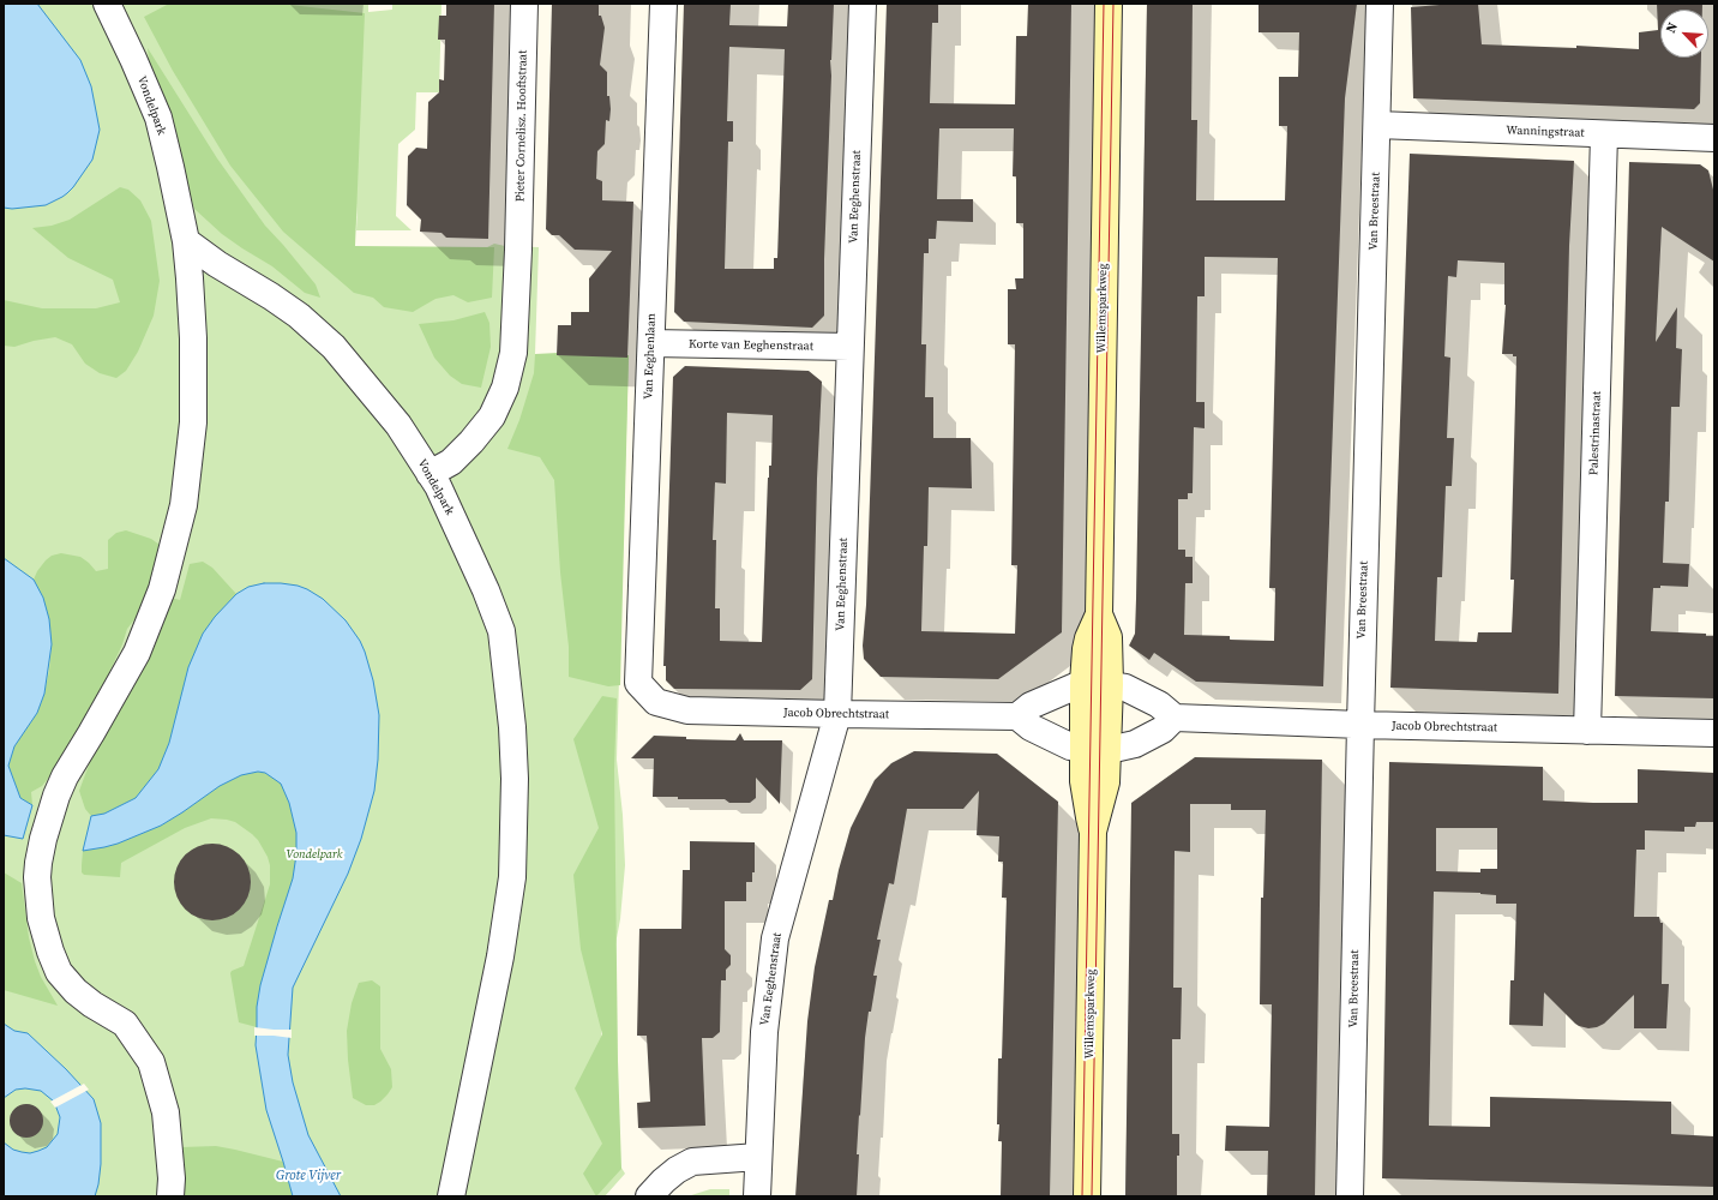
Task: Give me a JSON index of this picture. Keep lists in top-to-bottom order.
{
  "streets": {
    "street": [
      "Vondelpark",
      "Pieter Cornelisz. Hooftstraat",
      "Wanningstraat",
      "Van Eeghenstraat",
      "Van Breestraat",
      "Willemsparkweg",
      "Korte van Eeghenstraat",
      "Van Eeghenlaan",
      "Palestrinastraat",
      "Jacob Obrechtstraat"
    ]
  },
  "crossings": [
    ["Vondelpark", "Pieter Cornelisz. Hooftstraat"],
    ["Wanningstraat", "Van Breestraat"],
    ["Wanningstraat", "Palestrinastraat"],
    ["Van Eeghenstraat", "Korte van Eeghenstraat"],
    ["Van Eeghenstraat", "Jacob Obrechtstraat"],
    ["Van Breestraat", "Jacob Obrechtstraat"],
    ["Korte van Eeghenstraat", "Van Eeghenlaan"],
    ["Van Eeghenlaan", "Jacob Obrechtstraat"],
    ["Palestrinastraat", "Jacob Obrechtstraat"]
  ],
  "water": ["Grote Vijver"],
  "parks": ["Vondelpark"],
  "north": "top left"
}
